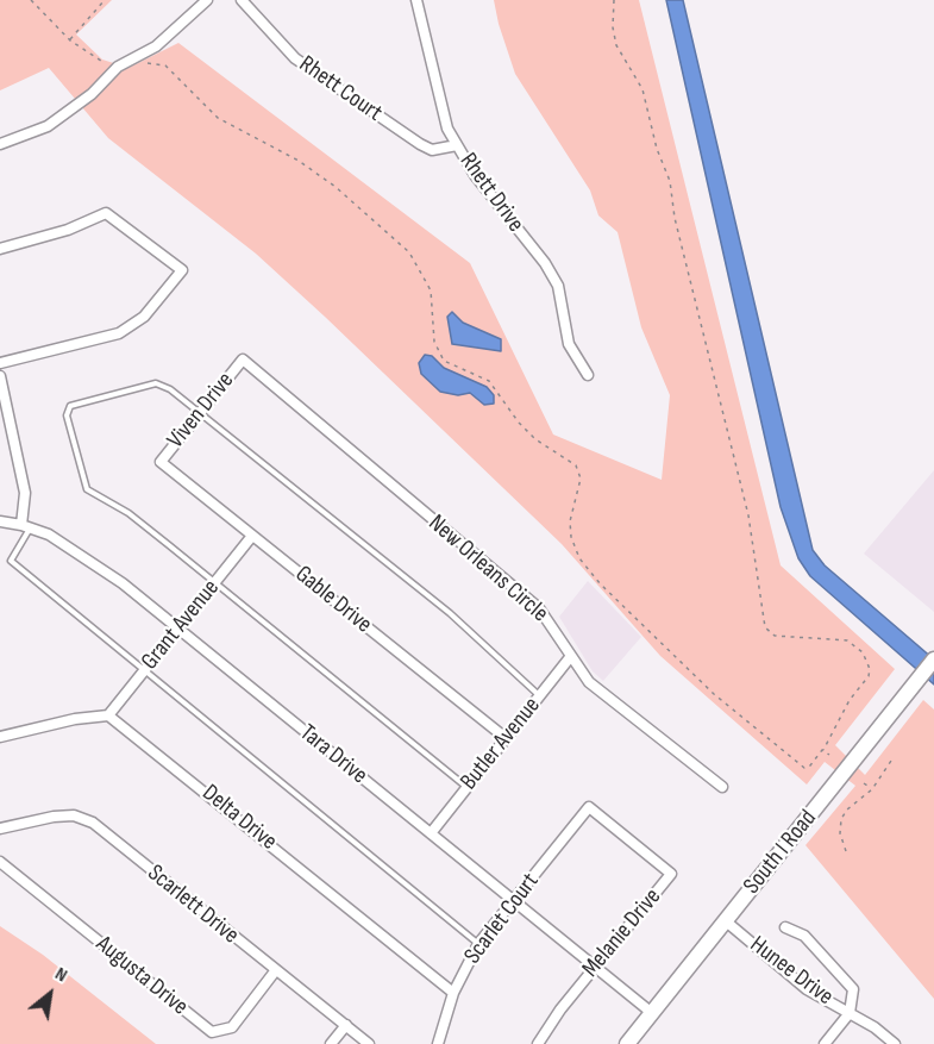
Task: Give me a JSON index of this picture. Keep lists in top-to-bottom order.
{
  "streets": {
    "main road": ["South I Road"],
    "street": [
      "Rhett Court",
      "Rhett Drive",
      "Viven Drive",
      "New Orleans Circle",
      "Gable Drive",
      "Grant Avenue",
      "Butler Avenue",
      "Tara Drive",
      "Delta Drive",
      "Scarlett Drive",
      "Scarlet Court",
      "Melanie Drive",
      "Hunee Drive",
      "Augusta Drive"
    ]
  },
  "crossings": [
    ["Rhett Court", "Rhett Drive"],
    ["Viven Drive", "New Orleans Circle"],
    ["Viven Drive", "Gable Drive"],
    ["New Orleans Circle", "Butler Avenue"],
    ["Gable Drive", "Grant Avenue"],
    ["Gable Drive", "Butler Avenue"],
    ["Grant Avenue", "Tara Drive"],
    ["Grant Avenue", "Delta Drive"],
    ["Butler Avenue", "Tara Drive"],
    ["Tara Drive", "South I Road"],
    ["Tara Drive", "Scarlet Court"],
    ["Tara Drive", "Melanie Drive"],
    ["Delta Drive", "Scarlet Court"],
    ["South I Road", "Hunee Drive"],
    ["Scarlett Drive", "Augusta Drive"],
    ["Scarlet Court", "Melanie Drive"]
  ],
  "north": "top right"
}
